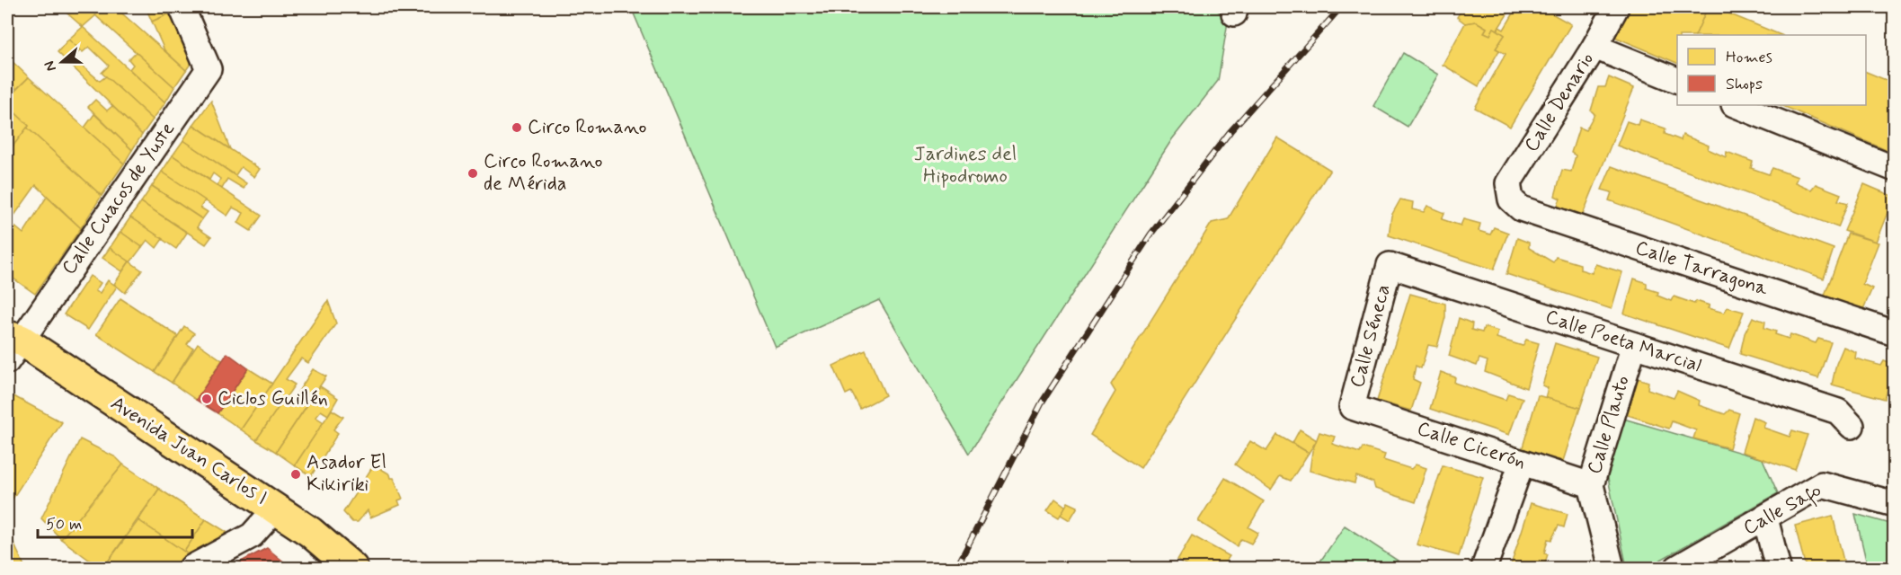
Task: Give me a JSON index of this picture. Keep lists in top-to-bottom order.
{
  "streets": {
    "main road": ["Avenida Juan Carlos I"],
    "street": [
      "Calle Denario",
      "Calle Cuacos de Yuste",
      "Calle Tarragona",
      "Calle Séneca",
      "Calle Poeta Marcial",
      "Calle Plauto",
      "Calle Cicerón",
      "Calle Safo"
    ]
  },
  "crossings": [
    ["Calle Denario", "Calle Tarragona"],
    ["Calle Cuacos de Yuste", "Avenida Juan Carlos I"],
    ["Calle Séneca", "Calle Poeta Marcial"],
    ["Calle Séneca", "Calle Cicerón"],
    ["Calle Poeta Marcial", "Calle Plauto"],
    ["Calle Plauto", "Calle Cicerón"]
  ],
  "parks": ["Jardines del Hipodromo"],
  "places": [
    "Circo Romano",
    "Circo Romano de Mérida",
    "Ciclos Guillén",
    "Asador El Kikiriki"
  ],
  "legend": ["Homes", "Shops"],
  "scale_bar": "50 m",
  "north": "left"
}
